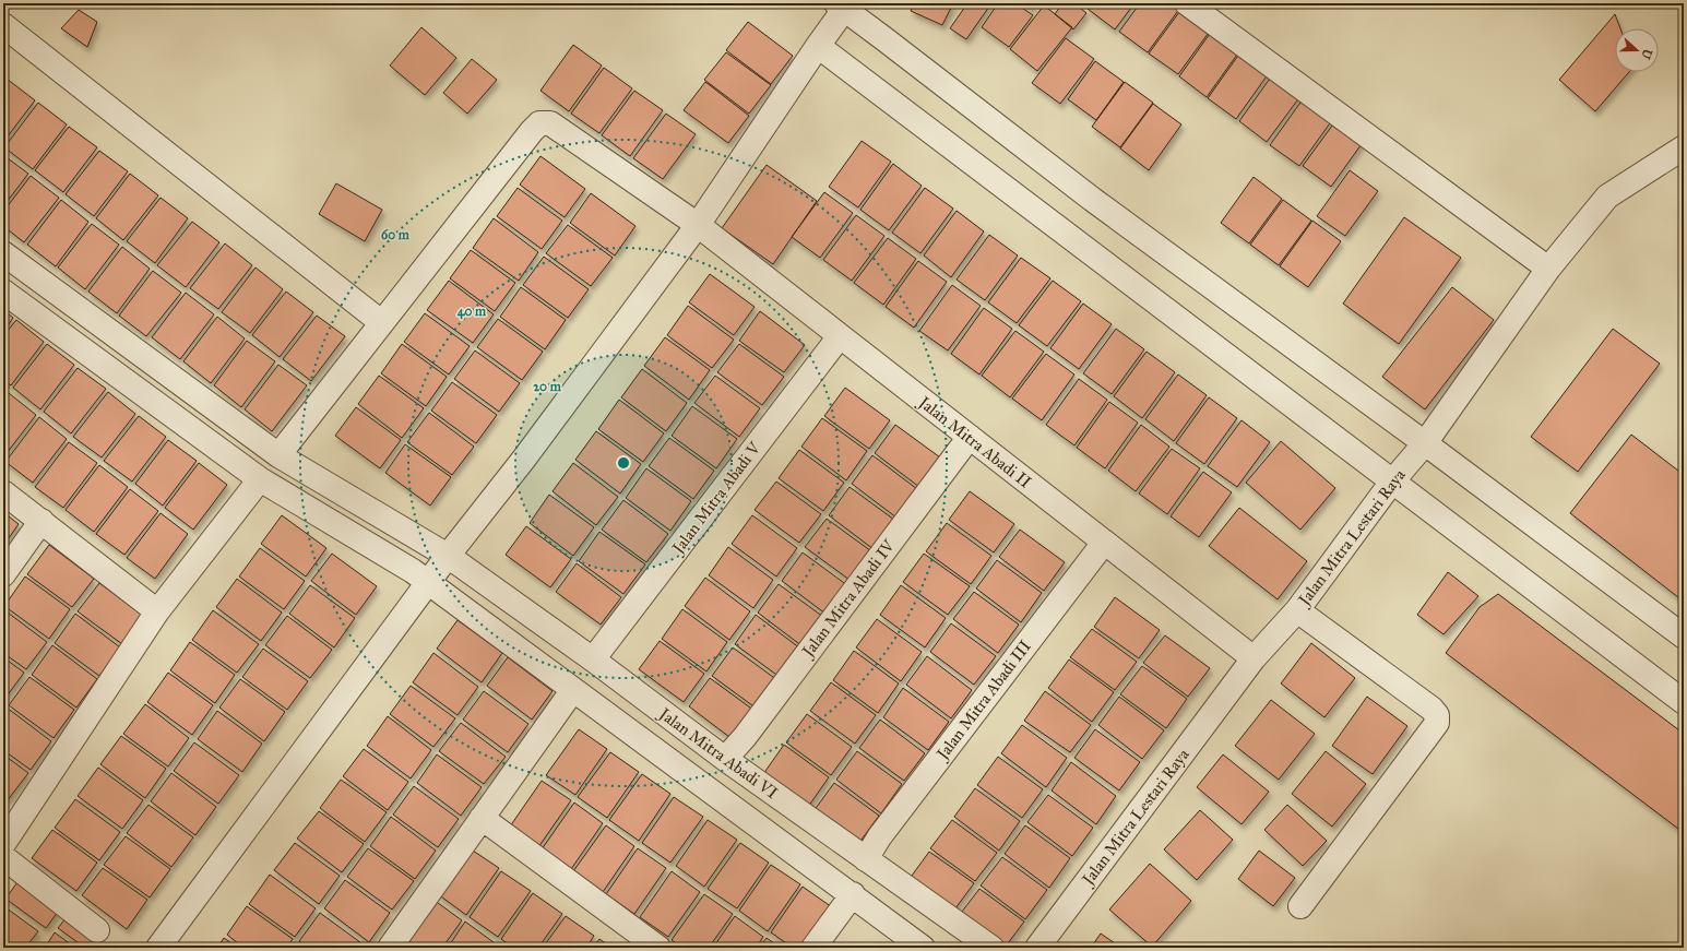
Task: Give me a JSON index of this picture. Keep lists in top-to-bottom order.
{
  "streets": {
    "street": [
      "Jalan Mitra Abadi II",
      "Jalan Mitra Abadi V",
      "Jalan Mitra Lestari Raya",
      "Jalan Mitra Abadi IV",
      "Jalan Mitra Abadi III",
      "Jalan Mitra Abadi VI"
    ]
  },
  "crossings": [
    ["Jalan Mitra Abadi II", "Jalan Mitra Abadi V"],
    ["Jalan Mitra Abadi II", "Jalan Mitra Lestari Raya"],
    ["Jalan Mitra Abadi II", "Jalan Mitra Abadi IV"],
    ["Jalan Mitra Abadi II", "Jalan Mitra Abadi III"],
    ["Jalan Mitra Abadi V", "Jalan Mitra Abadi VI"],
    ["Jalan Mitra Abadi IV", "Jalan Mitra Abadi VI"],
    ["Jalan Mitra Abadi III", "Jalan Mitra Abadi VI"]
  ],
  "north": "right",
  "rings": ["60 m", "40 m", "20 m"]
}
